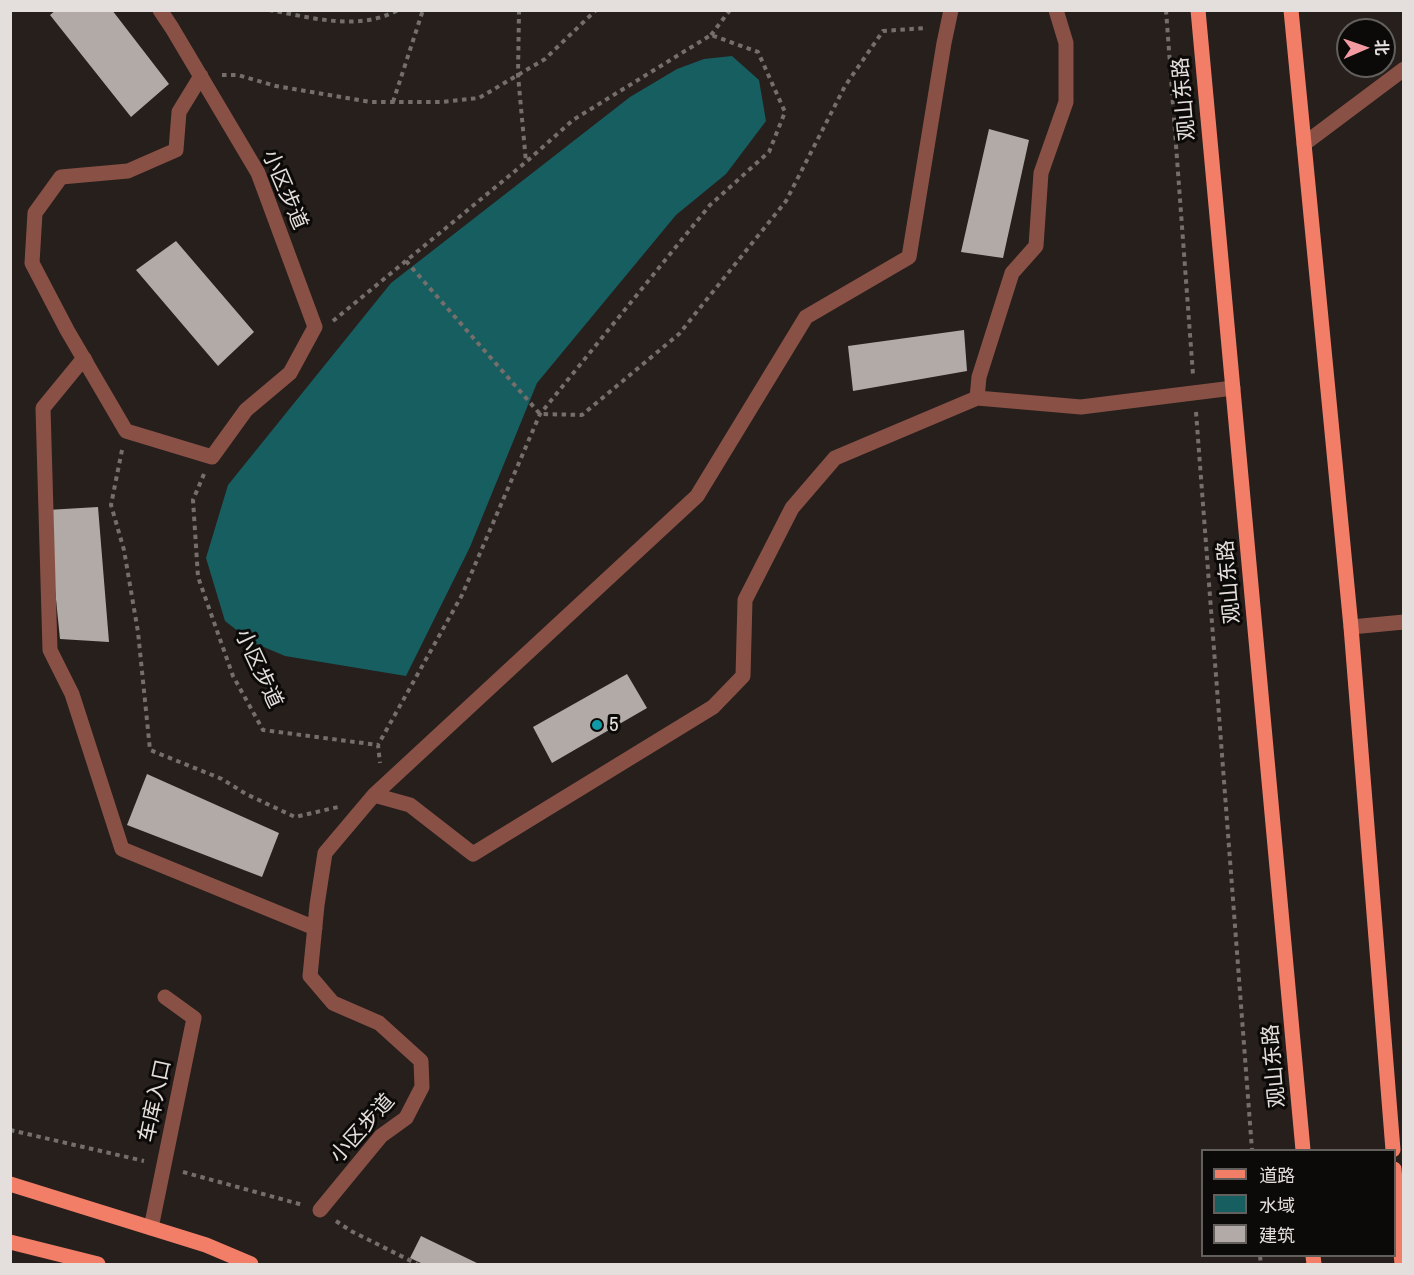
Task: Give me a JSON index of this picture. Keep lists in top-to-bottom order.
{
  "streets": {
    "main road": ["观山东路"],
    "street": ["小区步道", "车库入口"]
  },
  "places": ["5"],
  "legend": ["道路", "水域", "建筑"],
  "north": "right"
}
